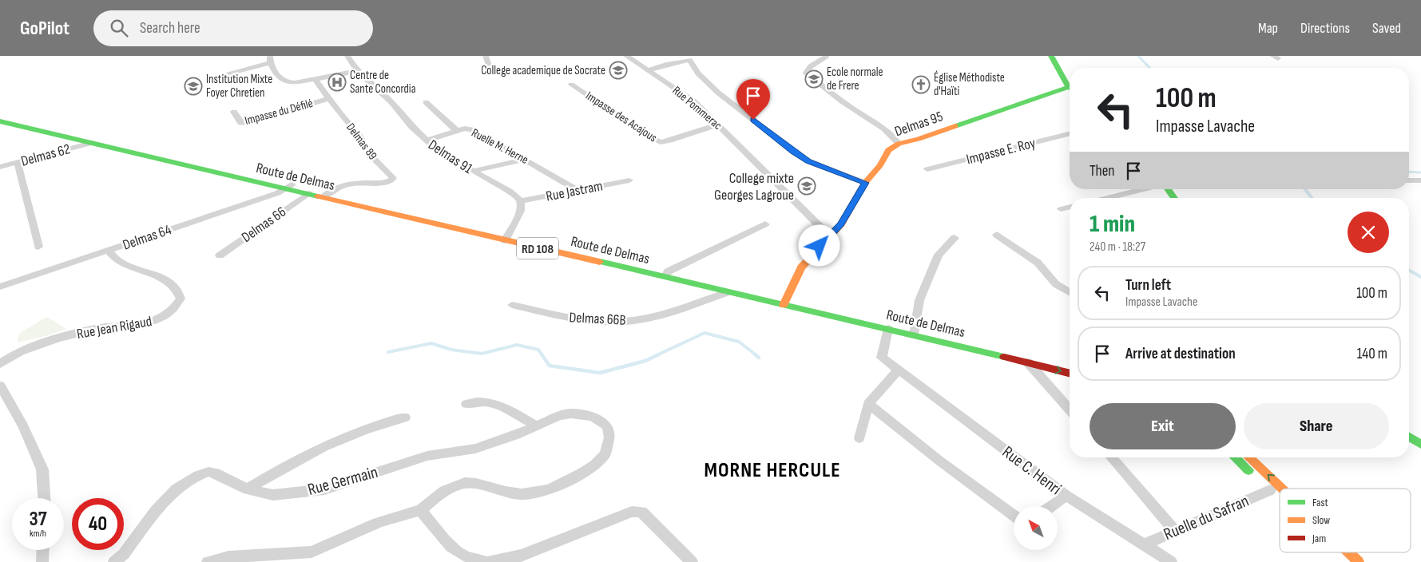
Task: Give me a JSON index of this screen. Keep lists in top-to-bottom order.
{
  "streets": {
    "main road": ["Delmas 95", "Route de Delmas", "RD 108"],
    "street": [
      "Rue Pommerac",
      "Impasse du Défilé",
      "Impasse des Acajous",
      "Delmas 89",
      "Ruelle M. Herne",
      "Impasse E. Roy",
      "Delmas 62",
      "Delmas 91",
      "Rue Jastram",
      "Delmas 66",
      "Delmas 64",
      "Delmas 66B",
      "Rue Jean Rigaud",
      "Rue C. Henri",
      "Rue Germain",
      "Ruelle du Safran"
    ]
  },
  "crossings": [
    ["Rue Pommerac", "Impasse des Acajous"],
    ["Rue Pommerac", "Delmas 95"],
    ["Impasse du Défilé", "Delmas 89"],
    ["Delmas 95", "Route de Delmas"],
    ["Delmas 89", "Route de Delmas"],
    ["Ruelle M. Herne", "Rue Jastram"],
    ["Delmas 62", "Route de Delmas"],
    ["Delmas 91", "Rue Jastram"],
    ["Route de Delmas", "Delmas 66"],
    ["Route de Delmas", "Delmas 64"],
    ["Route de Delmas", "Delmas 66B"],
    ["Route de Delmas", "Rue C. Henri"],
    ["Delmas 64", "Rue Jean Rigaud"],
    ["Rue C. Henri", "Ruelle du Safran"]
  ],
  "districts": ["MORNE HERCULE"],
  "places": {
    "school or university": [
      "College academique de Socrate",
      "Ecole normale de Frere",
      "Institution Mixte Foyer Chretien",
      "College mixte Georges Lagroue"
    ],
    "hospital": ["Centre de Sante Concordia"],
    "church": ["Église Méthodiste d'Haïti"]
  },
  "legend": ["Fast", "Slow", "Jam"],
  "north": "top left",
  "page": {
    "header": "GoPilot",
    "search": "Search here",
    "nav": ["Map", "Directions", "Saved"],
    "turn": ["100 m", "Impasse Lavache"],
    "then": "Then",
    "heading": ["1 min", "240 m · 18:27"],
    "list": [
      {
        "name": "Turn left",
        "note": "Impasse Lavache",
        "value": "100 m"
      },
      {
        "name": "Arrive at destination",
        "value": "140 m"
      }
    ],
    "buttons": ["Exit", "Share"],
    "speed": "37 km/h",
    "limit": "40"
  }
}
